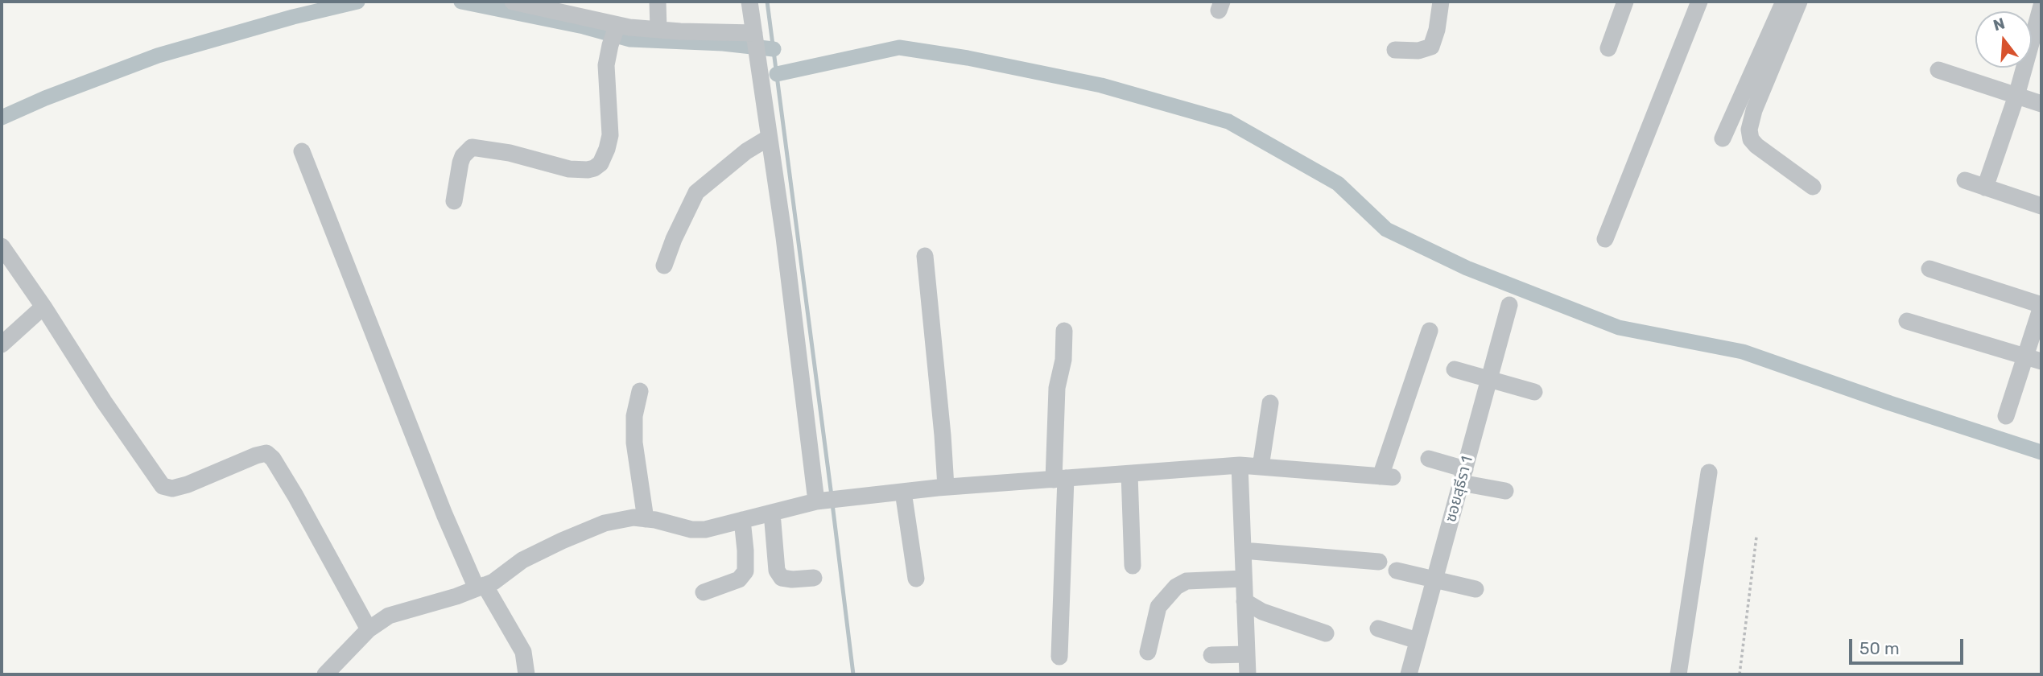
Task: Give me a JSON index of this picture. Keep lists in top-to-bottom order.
{
  "streets": {
    "street": ["ซอยสุธีรา 1"]
  },
  "scale_bar": "50 m",
  "north": "top"
}
